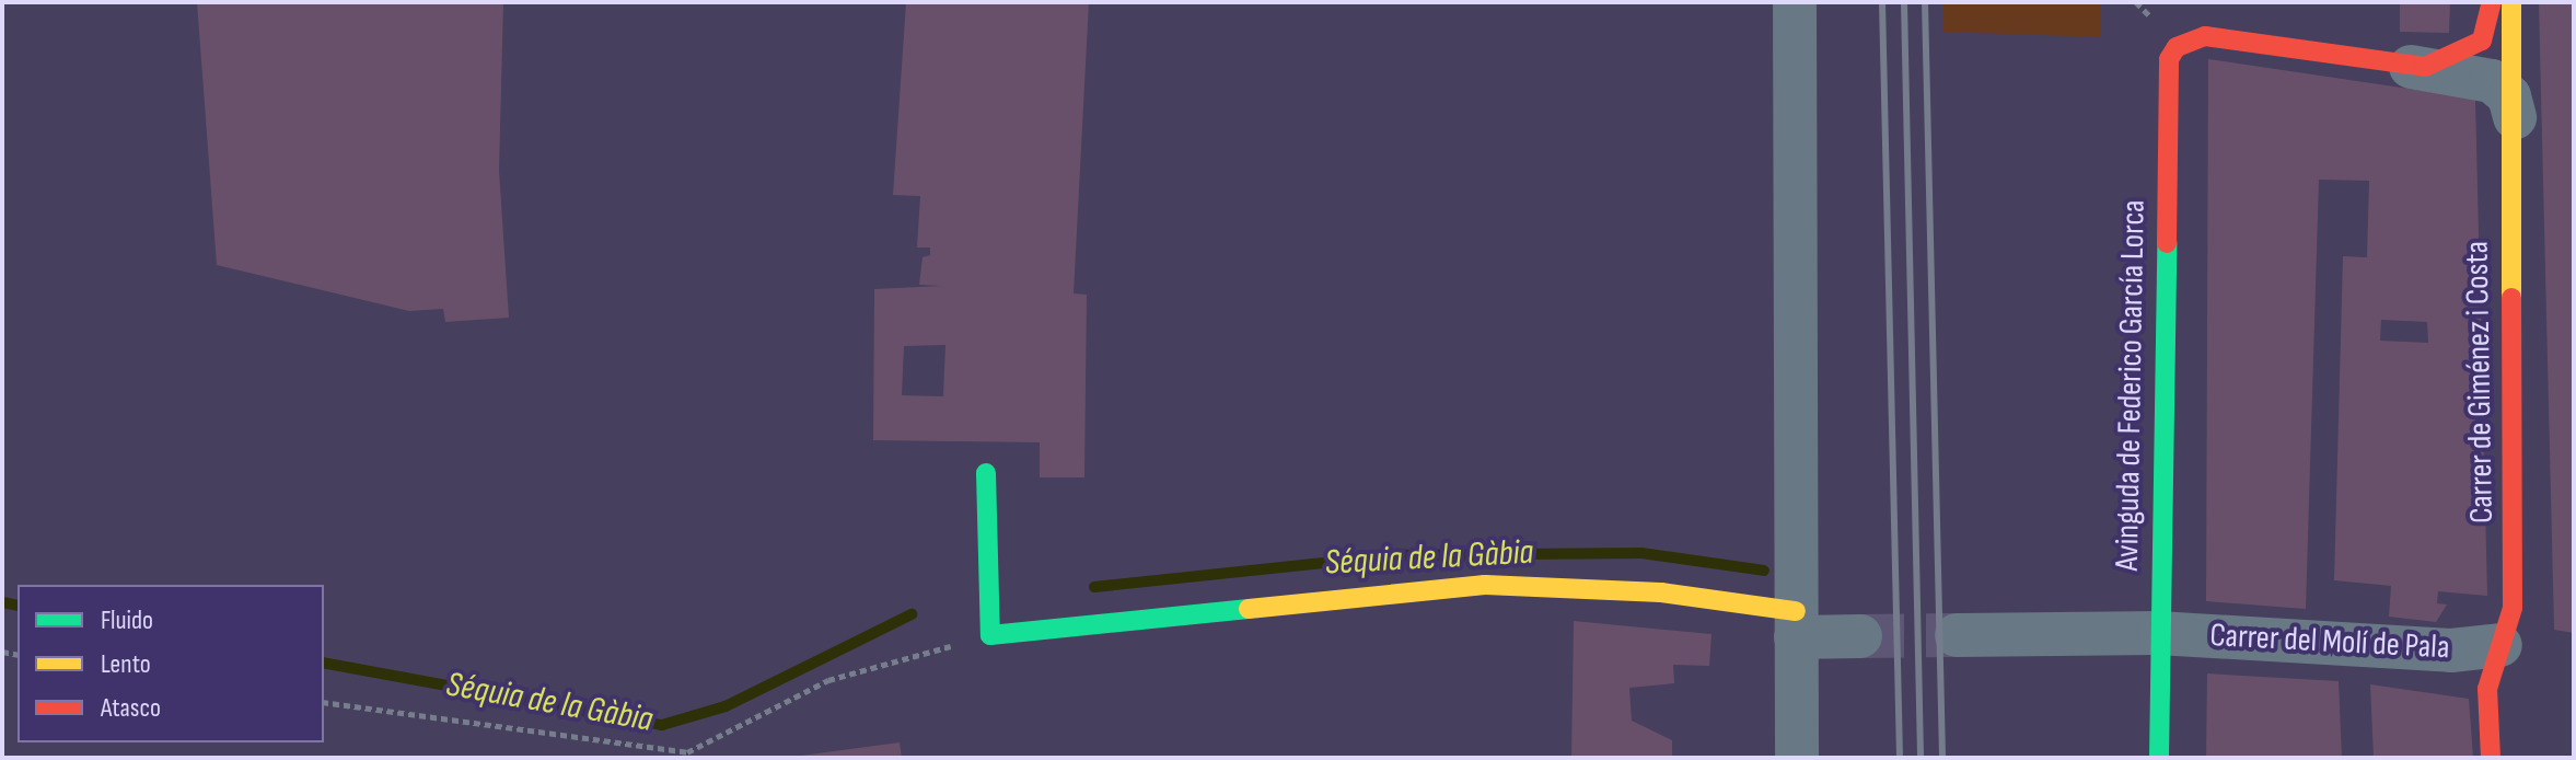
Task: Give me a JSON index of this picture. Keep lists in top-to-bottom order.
{
  "streets": {
    "street": ["Carrer de Giménez i Costa", "Avinguda de Federico García Lorca", "Carrer del Molí de Pala"]
  },
  "crossings": [
    ["Carrer de Giménez i Costa", "Carrer del Molí de Pala"],
    ["Avinguda de Federico García Lorca", "Carrer del Molí de Pala"]
  ],
  "water": ["Séquia de la Gàbia"],
  "legend": ["Fluido", "Lento", "Atasco"]
}
